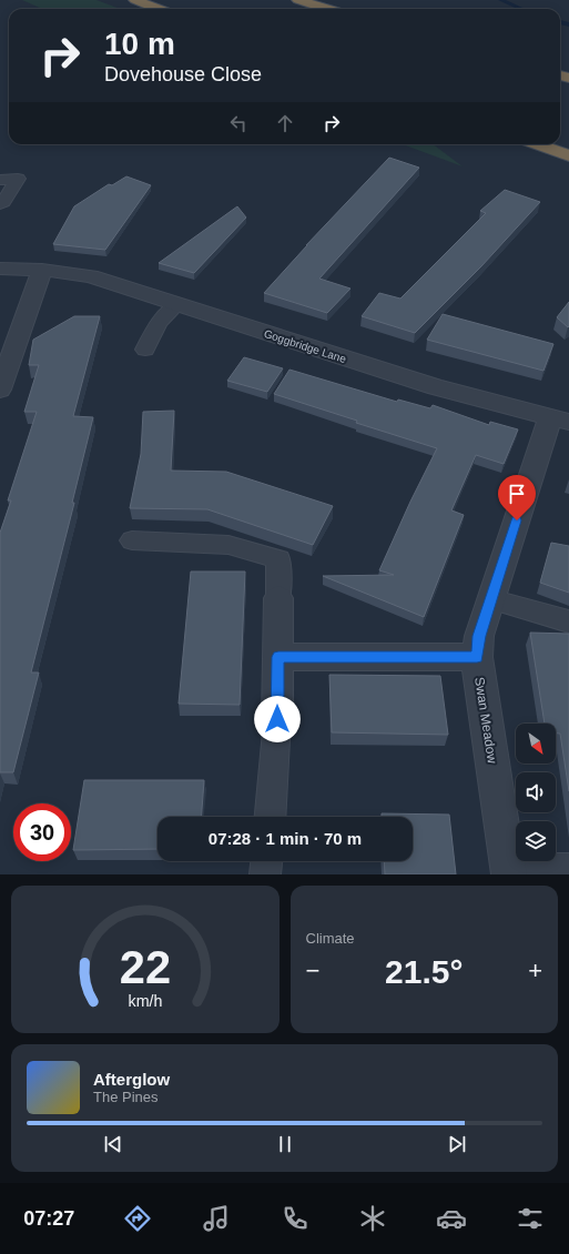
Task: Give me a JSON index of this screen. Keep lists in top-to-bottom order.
{
  "streets": {
    "street": ["Goggbridge Lane", "Swan Meadow"]
  },
  "crossings": [
    ["Goggbridge Lane", "Swan Meadow"]
  ],
  "north": "bottom right",
  "page": {
    "turn": ["10 m", "Dovehouse Close"],
    "limit": "30",
    "trip": "07:28 · 1 min · 70 m",
    "tile": "Climate",
    "heat": ["−", "21.5°", "+"],
    "song": ["Afterglow", "The Pines"],
    "tabs": "07:27",
    "gauge": ["22", "km/h"]
  }
}
